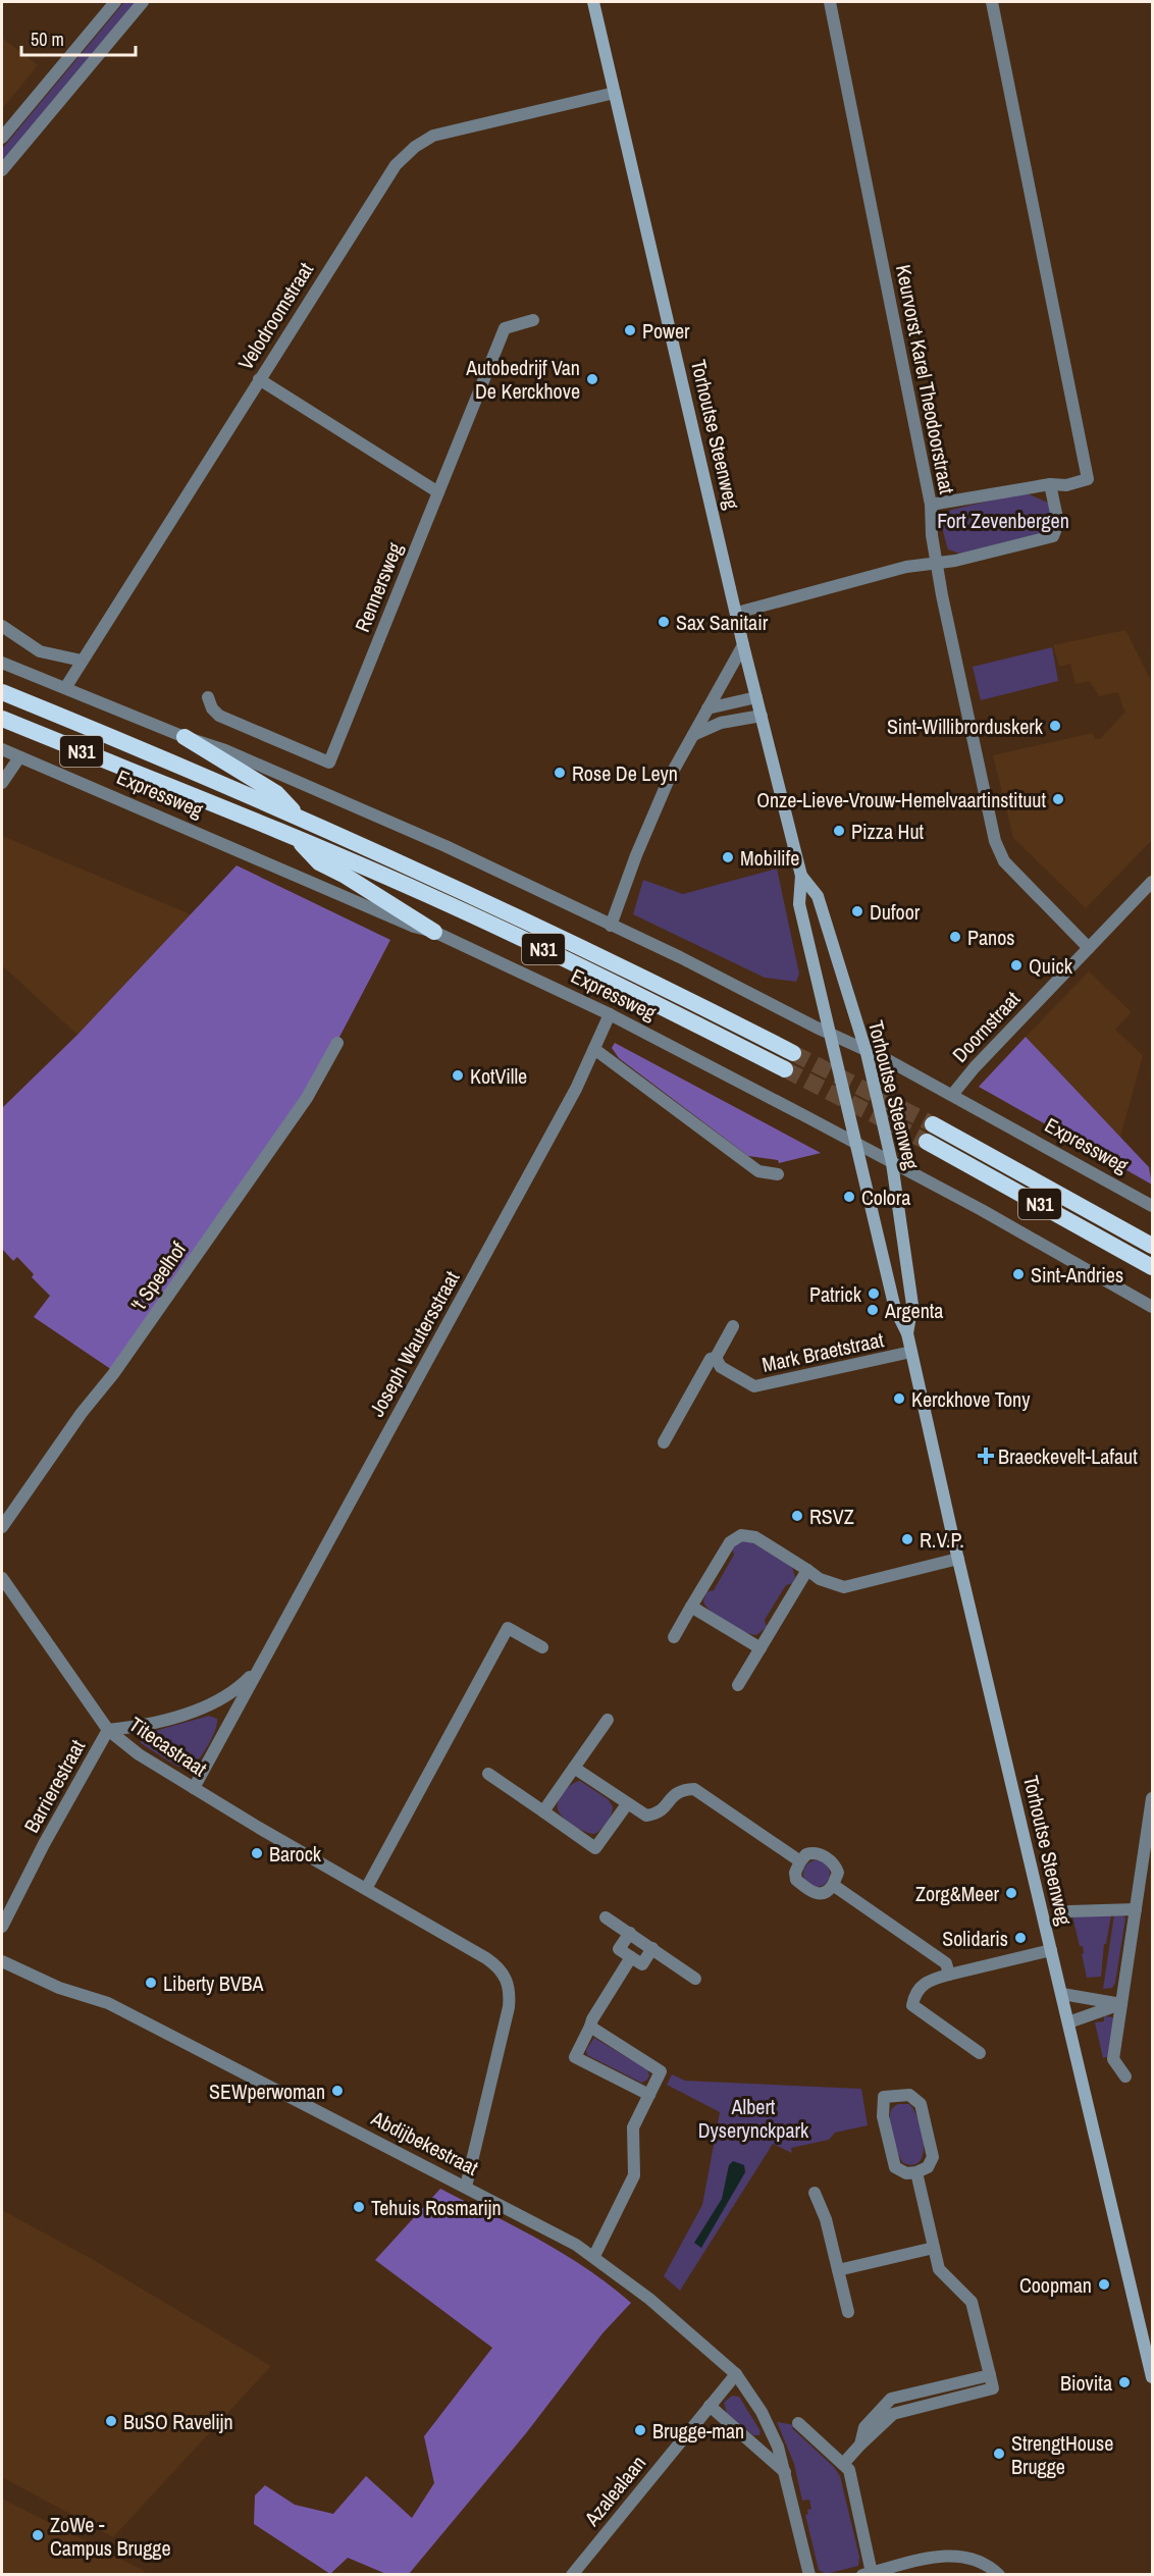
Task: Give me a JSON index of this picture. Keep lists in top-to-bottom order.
{
  "streets": {
    "highway": ["N31", "Expressweg"],
    "main road": ["Torhoutse Steenweg"],
    "street": [
      "Velodroomstraat",
      "Keurvorst Karel Theodoorstraat",
      "Rennersweg",
      "Doornstraat",
      "'t Speelhof",
      "Joseph Wautersstraat",
      "Mark Braetstraat",
      "Titecastraat",
      "Barrierestraat",
      "Abdijbekestraat",
      "Azalealaan"
    ]
  },
  "crossings": [
    ["Velodroomstraat", "Torhoutse Steenweg"],
    ["Velodroomstraat", "Expressweg"],
    ["Keurvorst Karel Theodoorstraat", "Doornstraat"],
    ["Torhoutse Steenweg", "Expressweg"],
    ["Torhoutse Steenweg", "Mark Braetstraat"],
    ["Expressweg", "Doornstraat"],
    ["Expressweg", "Joseph Wautersstraat"],
    ["Joseph Wautersstraat", "Titecastraat"],
    ["Joseph Wautersstraat", "Barrierestraat"],
    ["Titecastraat", "Barrierestraat"],
    ["Titecastraat", "Abdijbekestraat"],
    ["Abdijbekestraat", "Azalealaan"]
  ],
  "parks": ["Fort Zevenbergen", "Albert Dyserynckpark"],
  "places": {
    "other": [
      "Power",
      "Autobedrijf Van De Kerckhove",
      "Sax Sanitair",
      "Sint-Willibrorduskerk",
      "Rose De Leyn",
      "Onze-Lieve-Vrouw-Hemelvaartinstituut",
      "Pizza Hut",
      "Mobilife",
      "Dufoor",
      "Panos",
      "Quick",
      "KotVille",
      "Colora",
      "Sint-Andries",
      "Patrick",
      "Argenta",
      "Kerckhove Tony",
      "RSVZ",
      "R.V.P.",
      "Barock",
      "Zorg&Meer",
      "Solidaris",
      "Liberty BVBA",
      "SEWperwoman",
      "Tehuis Rosmarijn",
      "Coopman",
      "Biovita",
      "BuSO Ravelijn",
      "Brugge-man",
      "StrengtHouse Brugge",
      "ZoWe - Campus Brugge"
    ],
    "health": ["Braeckevelt-Lafaut"]
  },
  "scale_bar": "50 m"
}
